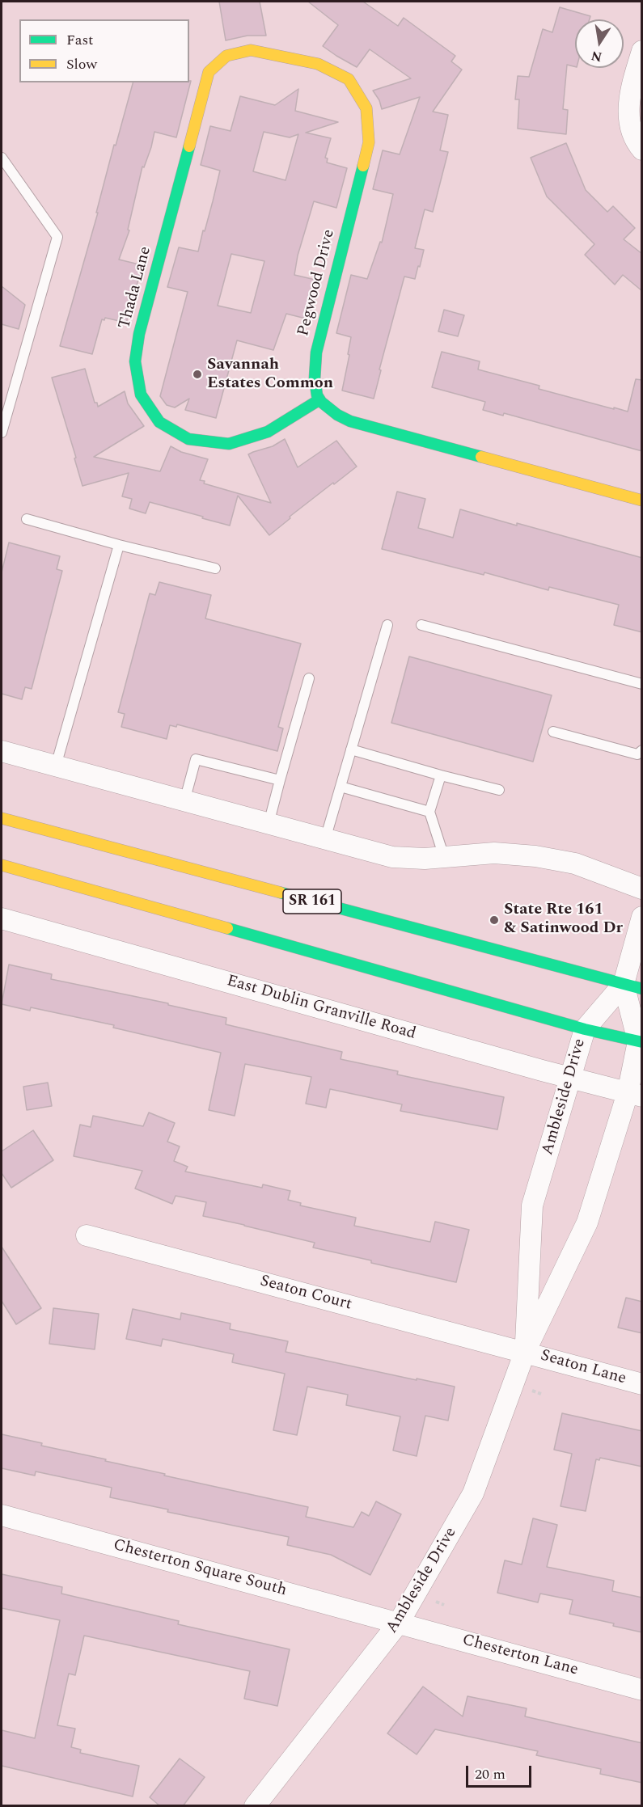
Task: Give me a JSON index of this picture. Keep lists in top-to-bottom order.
{
  "streets": {
    "street": [
      "Pegwood Drive",
      "Thada Lane",
      "SR 161",
      "East Dublin Granville Road",
      "Ambleside Drive",
      "Seaton Court",
      "Seaton Lane",
      "Chesterton Square South",
      "Chesterton Lane"
    ]
  },
  "crossings": [
    ["Pegwood Drive", "Thada Lane"],
    ["SR 161", "Ambleside Drive"],
    ["East Dublin Granville Road", "Ambleside Drive"],
    ["Ambleside Drive", "Seaton Court"],
    ["Ambleside Drive", "Seaton Lane"],
    ["Ambleside Drive", "Chesterton Square South"],
    ["Ambleside Drive", "Chesterton Lane"],
    ["Seaton Court", "Seaton Lane"],
    ["Chesterton Square South", "Chesterton Lane"]
  ],
  "places": ["Savannah Estates Common", "State Rte 161 & Satinwood Dr"],
  "legend": ["Fast", "Slow"],
  "scale_bar": "20 m",
  "north": "bottom"
}
